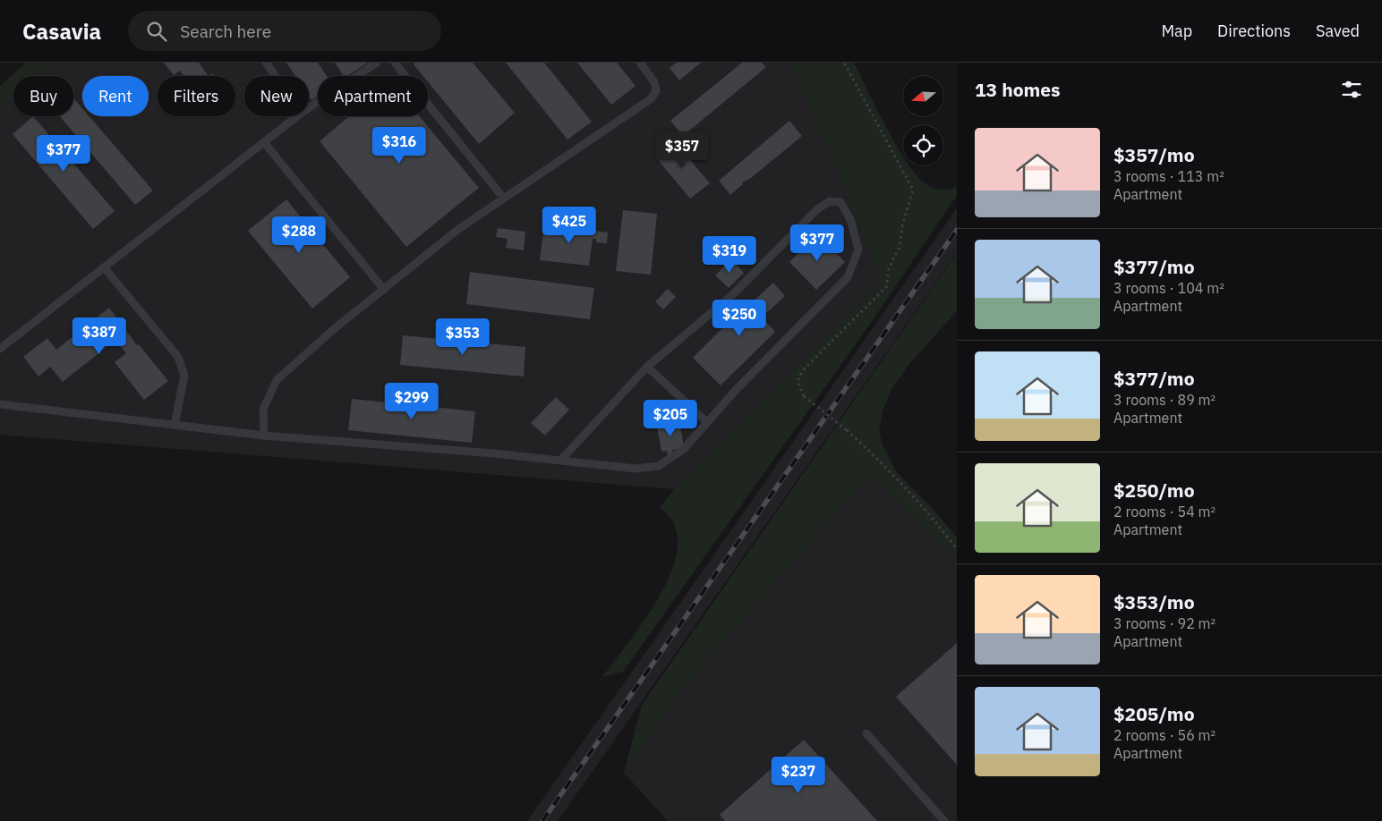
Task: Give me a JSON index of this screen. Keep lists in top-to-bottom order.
{
  "north": "left",
  "page": {
    "header": "Casavia",
    "search": "Search here",
    "nav": ["Map", "Directions", "Saved"],
    "heading": "13 homes",
    "chip": [
      "Buy",
      "Rent",
      "Filters",
      "New",
      "Apartment"
    ],
    "list": [
      {
        "name": "$357/mo",
        "note": "3 rooms · 113 m² · Apartment"
      },
      {
        "name": "$377/mo",
        "note": "3 rooms · 104 m² · Apartment"
      },
      {
        "name": "$377/mo",
        "note": "3 rooms · 89 m² · Apartment"
      },
      {
        "name": "$250/mo",
        "note": "2 rooms · 54 m² · Apartment"
      },
      {
        "name": "$353/mo",
        "note": "3 rooms · 92 m² · Apartment"
      },
      {
        "name": "$205/mo",
        "note": "2 rooms · 56 m² · Apartment"
      }
    ],
    "price": [
      "$316",
      "$357",
      "$377",
      "$425",
      "$288",
      "$377",
      "$319",
      "$250",
      "$387",
      "$353",
      "$299",
      "$205",
      "$237"
    ]
  }
}
